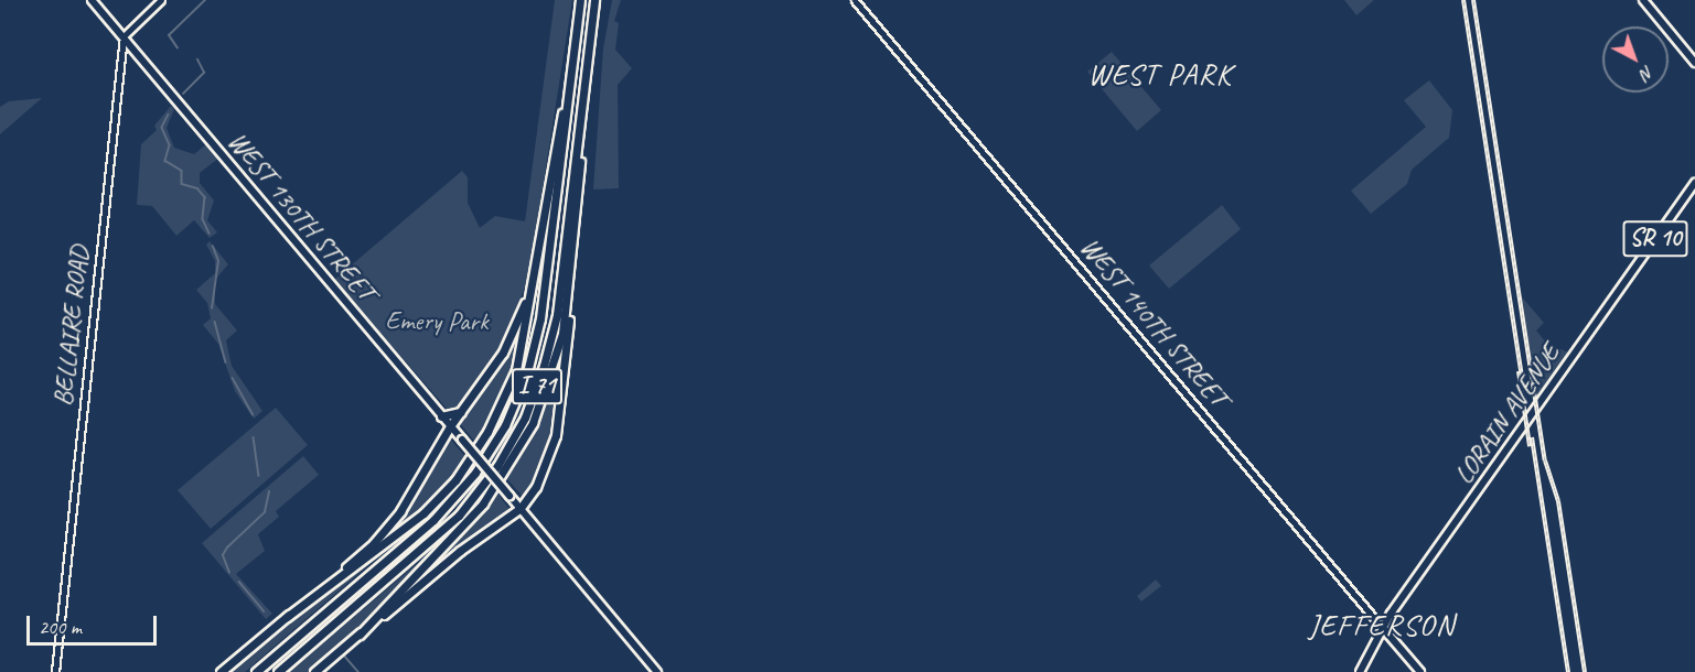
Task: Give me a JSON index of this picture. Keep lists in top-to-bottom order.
{
  "streets": {
    "highway": ["I 71"],
    "main road": [
      "WEST 130TH STREET",
      "SR 10",
      "WEST 140TH STREET",
      "LORAIN AVENUE"
    ],
    "street": ["BELLAIRE ROAD"]
  },
  "crossings": [
    ["WEST 130TH STREET", "BELLAIRE ROAD"],
    ["WEST 140TH STREET", "LORAIN AVENUE"]
  ],
  "districts": ["WEST PARK", "JEFFERSON"],
  "parks": ["Emery Park"],
  "scale_bar": "200 m",
  "north": "bottom right"
}
